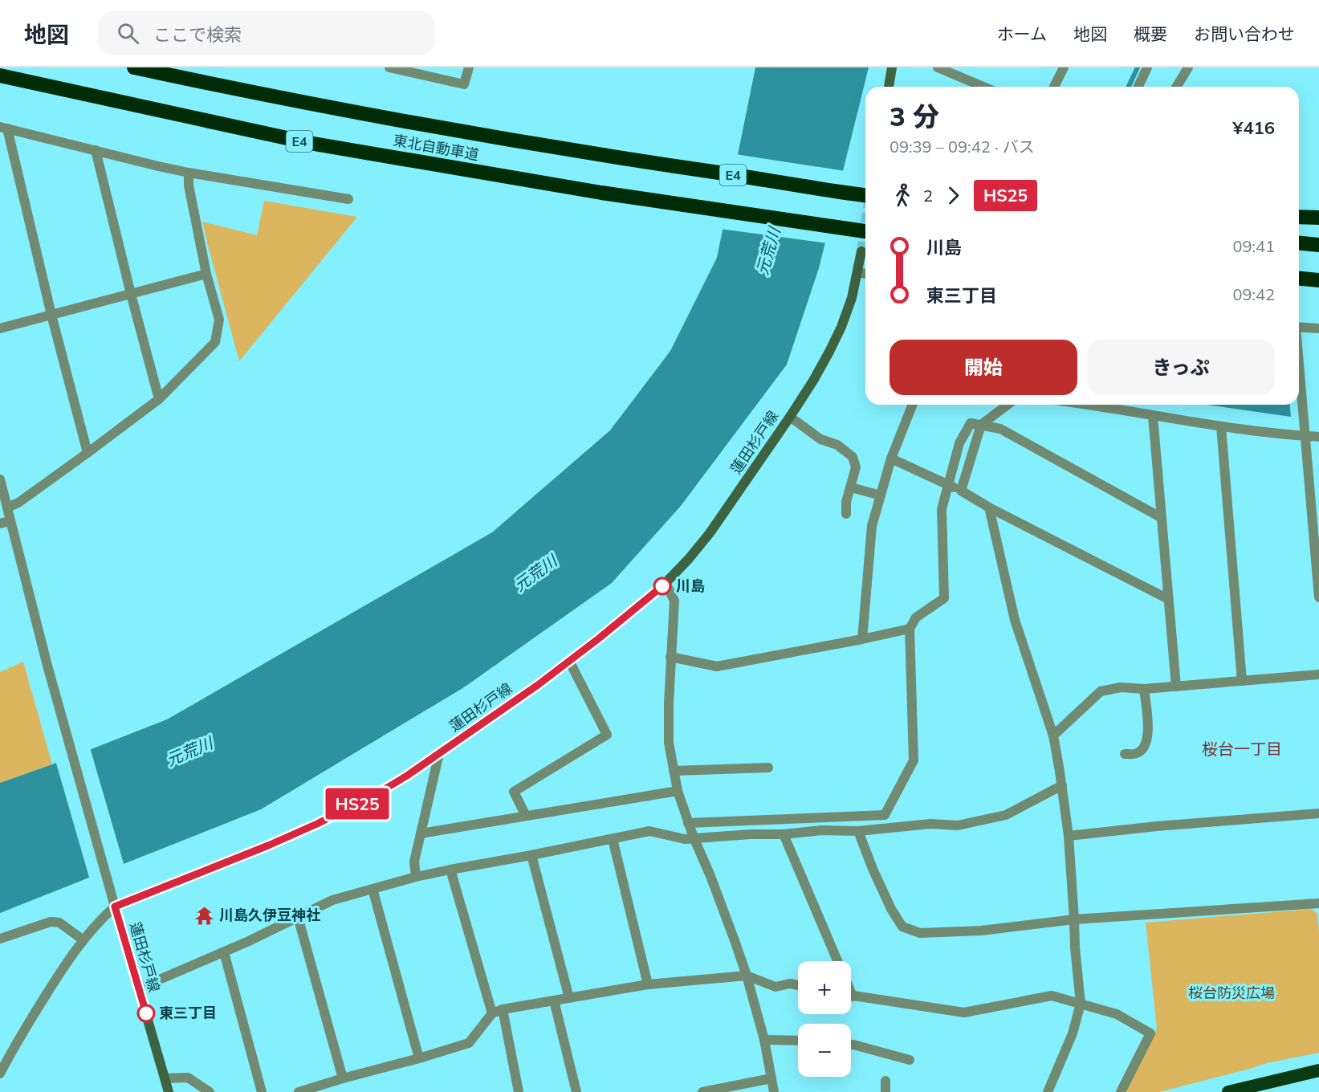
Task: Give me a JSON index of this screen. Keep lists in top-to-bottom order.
{
  "streets": {
    "highway": ["E4", "東北自動車道"],
    "main road": ["蓮田杉戸線"]
  },
  "districts": ["桜台一丁目"],
  "water": ["元荒川"],
  "parks": ["桜台防災広場"],
  "places": {
    "other": ["川島", "東三丁目"],
    "temple": ["川島久伊豆神社"]
  },
  "lines": ["bus line HS25"],
  "page": {
    "header": "地図",
    "search": "ここで検索",
    "nav": [
      "ホーム",
      "地図",
      "概要",
      "お問い合わせ"
    ],
    "on_map": "HS25",
    "heading": ["3 分", "09:39 – 09:42 · バス", "¥416"],
    "legs": ["2", "HS25"],
    "list": [
      {
        "name": "川島",
        "value": "09:41"
      },
      {
        "name": "東三丁目",
        "value": "09:42"
      }
    ],
    "buttons": ["開始", "きっぷ"],
    "map_buttons": ["+", "−"]
  }
}
